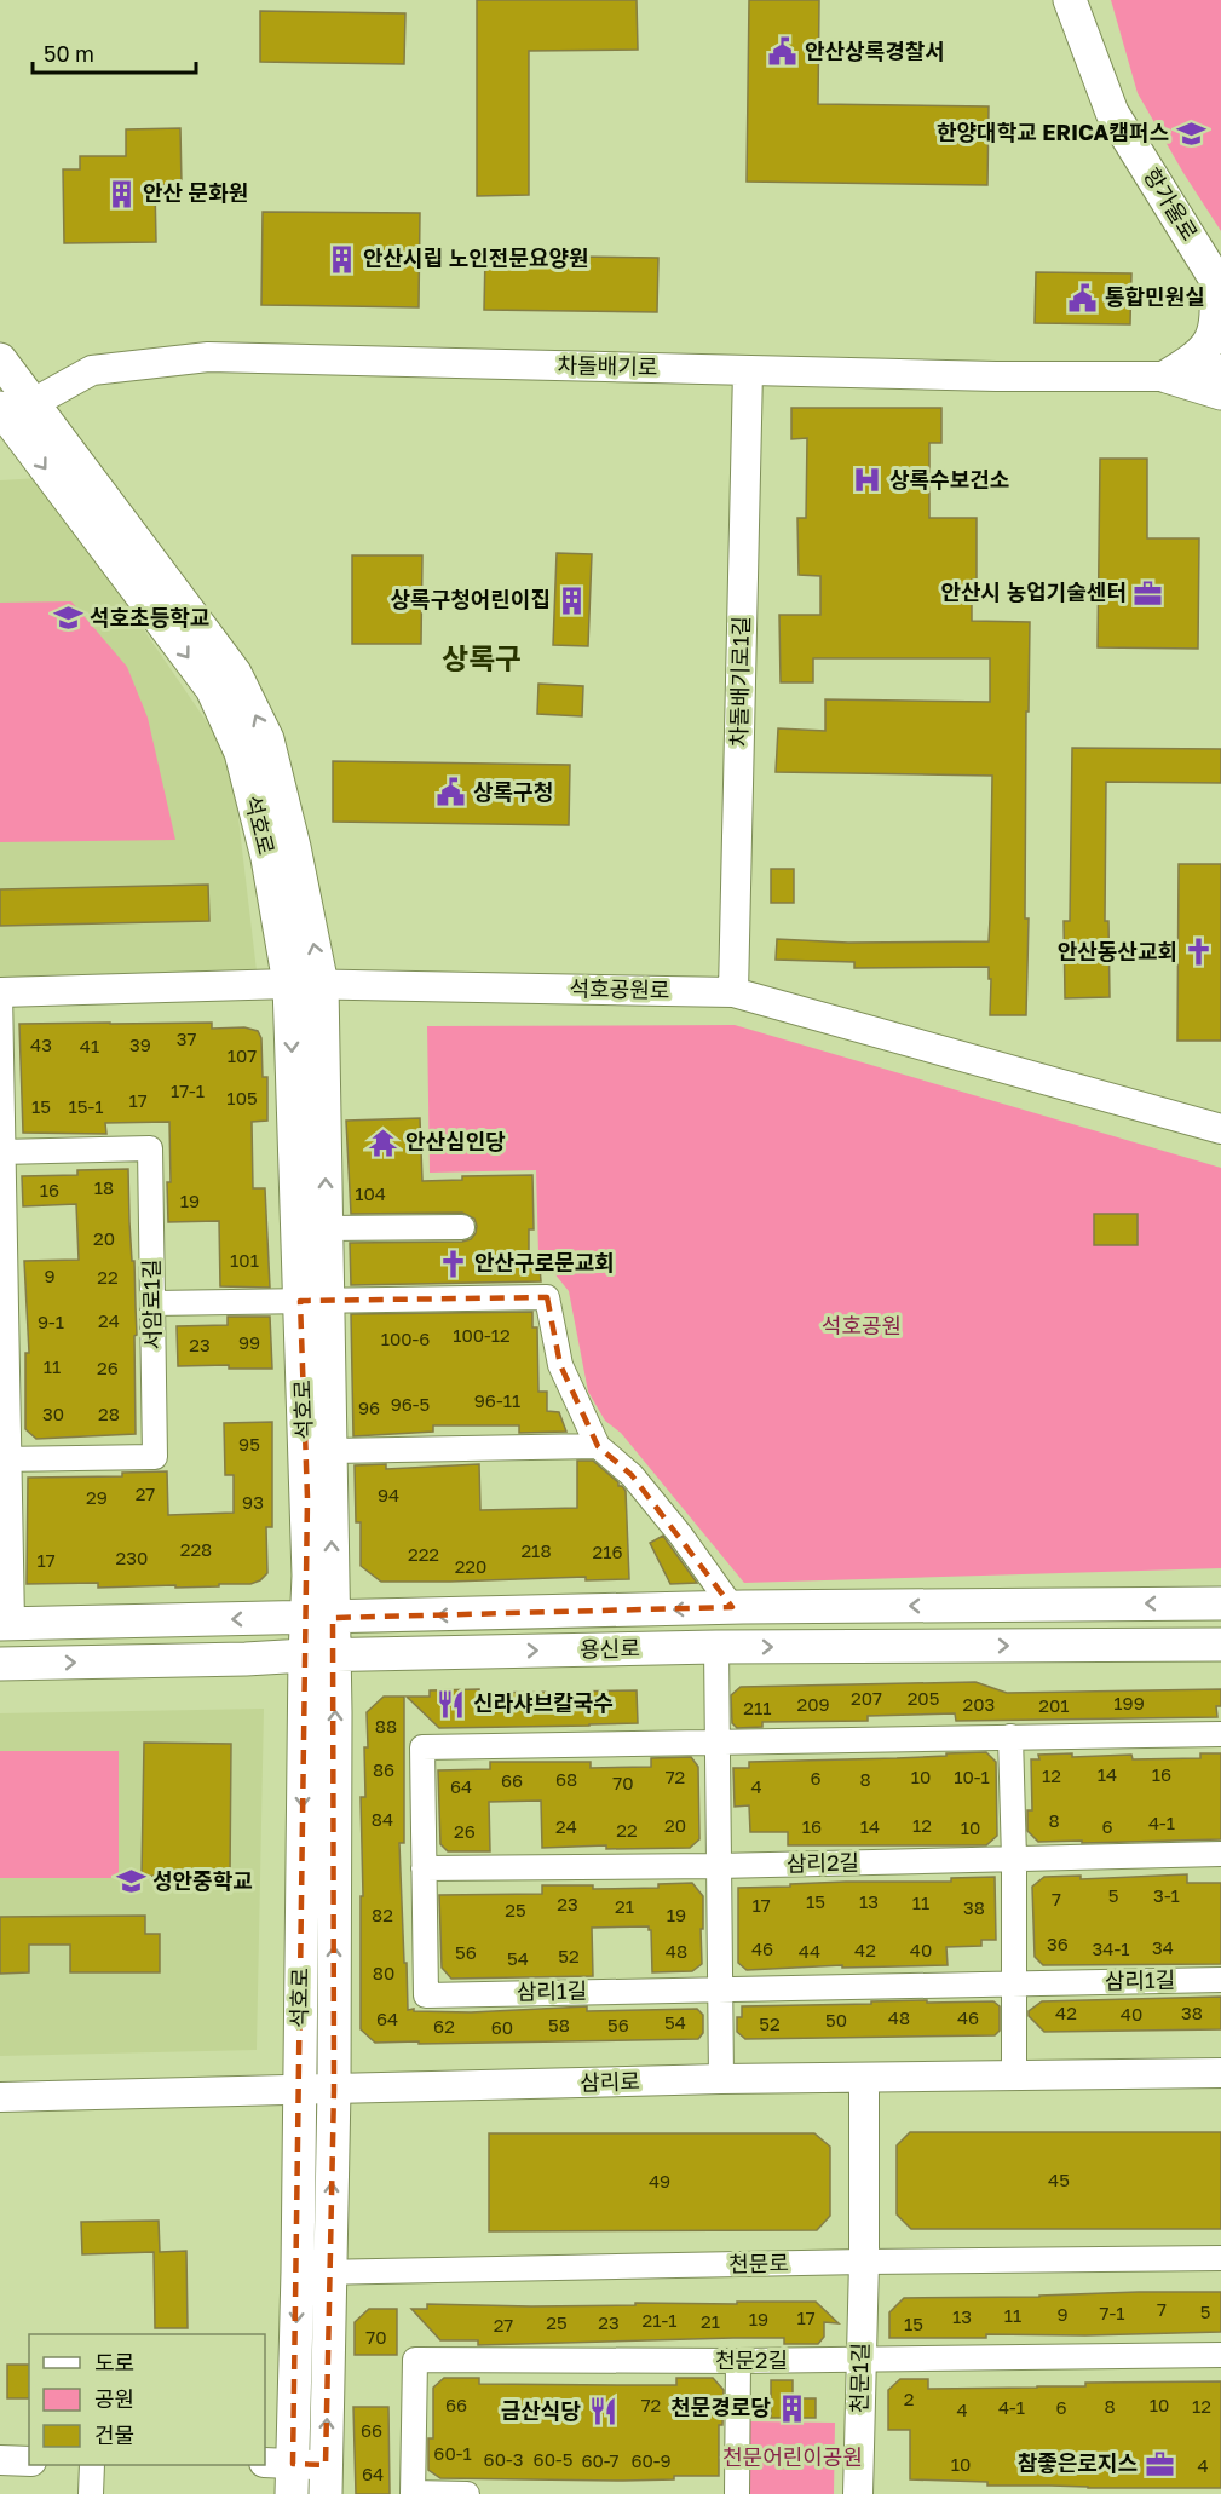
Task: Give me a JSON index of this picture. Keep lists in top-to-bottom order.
{
  "streets": {
    "main road": ["항가울로", "석호로", "용신로"],
    "street": [
      "차돌배기로",
      "차돌배기로1길",
      "석호공원로",
      "서암로1길",
      "삼리2길",
      "삼리1길",
      "삼리로",
      "천문로",
      "천문2길",
      "천문1길"
    ]
  },
  "crossings": [
    ["차돌배기로", "차돌배기로1길"],
    ["차돌배기로", "석호로"],
    ["차돌배기로1길", "석호공원로"],
    ["석호로", "석호공원로"],
    ["석호로", "용신로"],
    ["석호로", "삼리로"],
    ["석호로", "천문로"],
    ["삼리2길", "삼리1길"],
    ["삼리로", "천문1길"],
    ["천문로", "천문1길"],
    ["천문2길", "천문1길"]
  ],
  "districts": ["상록구"],
  "parks": ["석호공원", "천문어린이공원"],
  "places": {
    "public building": ["안산상록경찰서", "통합민원실", "상록구청"],
    "school or university": ["한양대학교 ERICA캠퍼스", "석호초등학교", "성안중학교"],
    "building": [
      "안산 문화원",
      "안산시립 노인전문요양원",
      "상록구청어린이집",
      "천문경로당"
    ],
    "hospital": ["상록수보건소"],
    "office": ["안산시 농업기술센터", "참좋은로지스"],
    "church": ["안산동산교회", "안산구로문교회"],
    "temple": ["안산심인당"],
    "restaurant": ["신라샤브칼국수", "금산식당"]
  },
  "house_numbers": [
    "37",
    "43",
    "39",
    "41",
    "107",
    "17-1",
    "105",
    "17",
    "15",
    "15-1",
    "18",
    "16",
    "104",
    "19",
    "20",
    "101",
    "9",
    "22",
    "24",
    "9-1",
    "100-12",
    "100-6",
    "99",
    "23",
    "11",
    "26",
    "96-11",
    "96-5",
    "96",
    "30",
    "28",
    "95",
    "27",
    "94",
    "29",
    "93",
    "228",
    "218",
    "216",
    "222",
    "230",
    "17",
    "220",
    "207",
    "205",
    "199",
    "209",
    "203",
    "201",
    "211",
    "88",
    "86",
    "14",
    "16",
    "12",
    "72",
    "10",
    "10-1",
    "6",
    "68",
    "8",
    "66",
    "70",
    "64",
    "4",
    "84",
    "8",
    "4-1",
    "20",
    "12",
    "24",
    "16",
    "14",
    "6",
    "10",
    "22",
    "26",
    "5",
    "3-1",
    "7",
    "15",
    "13",
    "11",
    "23",
    "17",
    "21",
    "38",
    "25",
    "82",
    "19",
    "36",
    "34",
    "46",
    "34-1",
    "42",
    "40",
    "48",
    "44",
    "56",
    "52",
    "54",
    "80",
    "42",
    "38",
    "40",
    "48",
    "46",
    "64",
    "50",
    "54",
    "52",
    "58",
    "56",
    "62",
    "60",
    "45",
    "49",
    "7",
    "5",
    "7-1",
    "9",
    "11",
    "13",
    "17",
    "19",
    "21-1",
    "21",
    "25",
    "23",
    "15",
    "27",
    "70",
    "2",
    "66",
    "72",
    "10",
    "8",
    "12",
    "4-1",
    "6",
    "4",
    "66",
    "60-1",
    "60-3",
    "60-5",
    "60-7",
    "60-9",
    "10",
    "4",
    "64"
  ],
  "legend": ["도로", "공원", "건물"],
  "scale_bar": "50 m"
}
